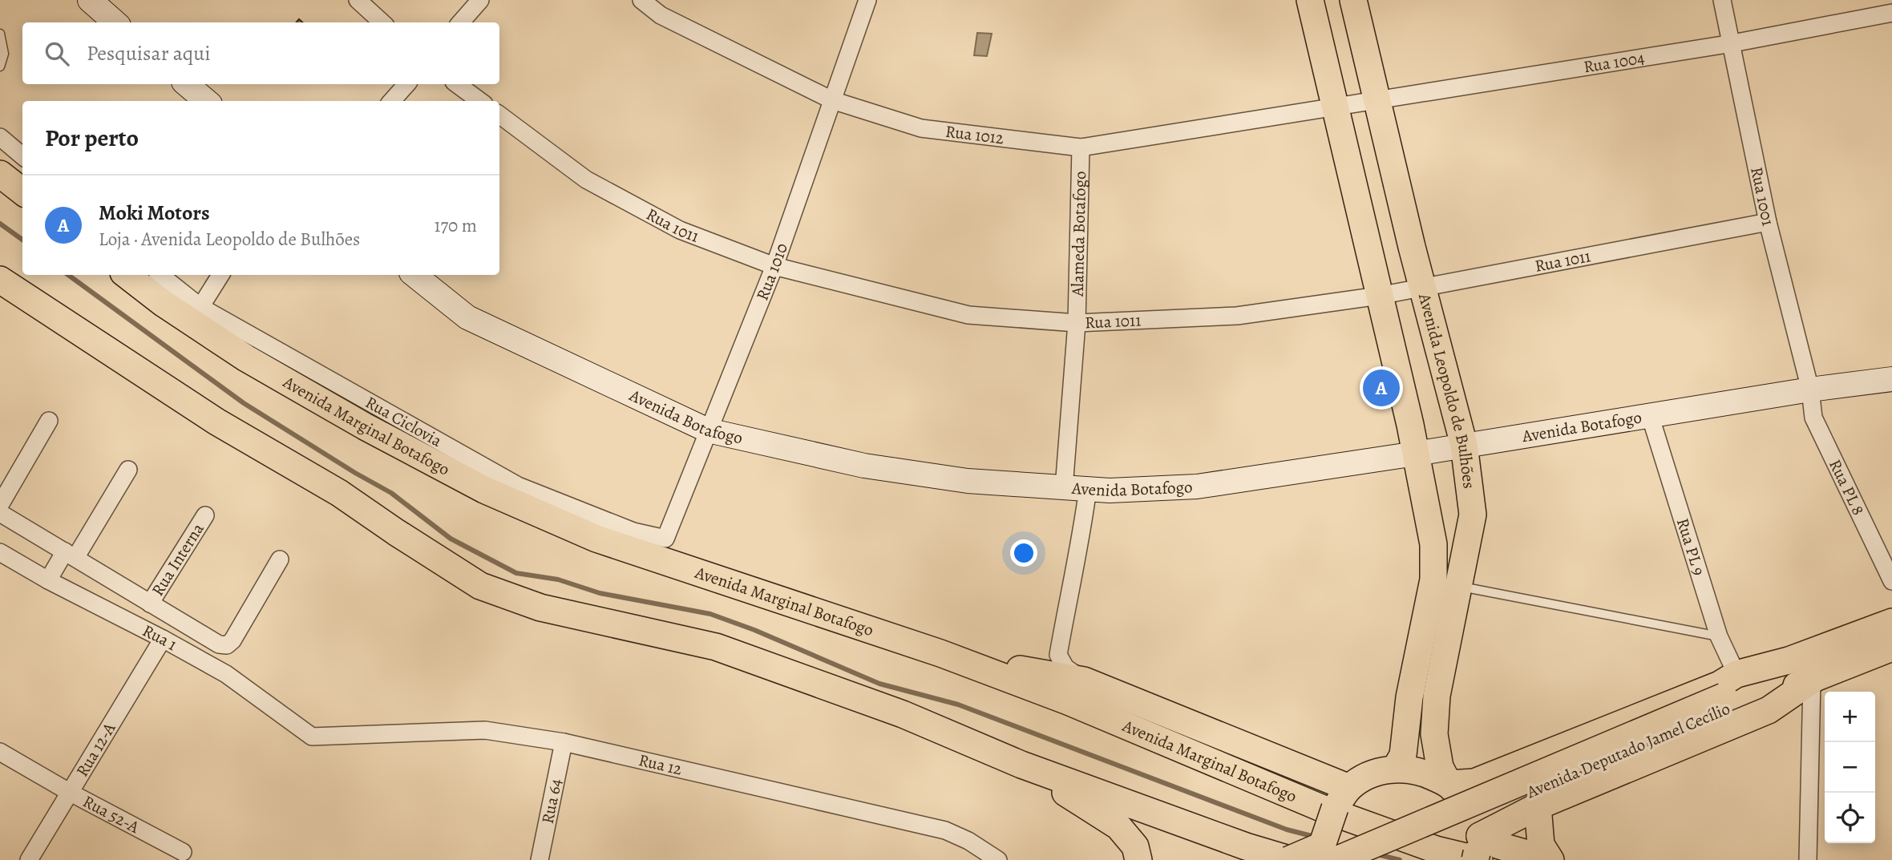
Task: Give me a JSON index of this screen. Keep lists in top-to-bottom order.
{
  "streets": {
    "main road": ["Avenida Leopoldo de Bulhões", "Avenida Marginal Botafogo", "Avenida Deputado Jamel Cecílio"],
    "street": [
      "Rua 1004",
      "Rua 1012",
      "Rua 1001",
      "Rua 1011",
      "Alameda Botafogo",
      "Rua 1010",
      "Avenida Botafogo",
      "Rua Ciclovia",
      "Rua PL 8",
      "Rua PL 9",
      "Rua Interna",
      "Rua 1",
      "Rua 12-A",
      "Rua 12",
      "Rua 64",
      "Rua 52-A"
    ]
  },
  "crossings": [
    ["Rua 1004", "Rua 1012"],
    ["Rua 1004", "Rua 1001"],
    ["Rua 1004", "Avenida Leopoldo de Bulhões"],
    ["Rua 1012", "Alameda Botafogo"],
    ["Rua 1012", "Rua 1010"],
    ["Rua 1001", "Rua 1011"],
    ["Rua 1001", "Avenida Botafogo"],
    ["Rua 1001", "Rua PL 8"],
    ["Rua 1011", "Alameda Botafogo"],
    ["Rua 1011", "Rua 1010"],
    ["Rua 1011", "Avenida Leopoldo de Bulhões"],
    ["Alameda Botafogo", "Avenida Botafogo"],
    ["Rua 1010", "Avenida Botafogo"],
    ["Rua 1010", "Rua Ciclovia"],
    ["Avenida Leopoldo de Bulhões", "Avenida Botafogo"],
    ["Avenida Botafogo", "Rua PL 8"],
    ["Avenida Botafogo", "Rua PL 9"],
    ["Rua PL 9", "Avenida Deputado Jamel Cecílio"],
    ["Rua 1", "Rua 12-A"],
    ["Rua 1", "Rua 12"],
    ["Rua 12-A", "Rua 52-A"],
    ["Rua 12", "Rua 64"]
  ],
  "page": {
    "search": "Pesquisar aqui",
    "heading": "Por perto",
    "list": [
      {
        "mark": "A",
        "name": "Moki Motors",
        "note": "Loja · Avenida Leopoldo de Bulhões",
        "value": "170 m"
      }
    ],
    "pins": "A",
    "map_buttons": ["+", "−"]
  }
}
